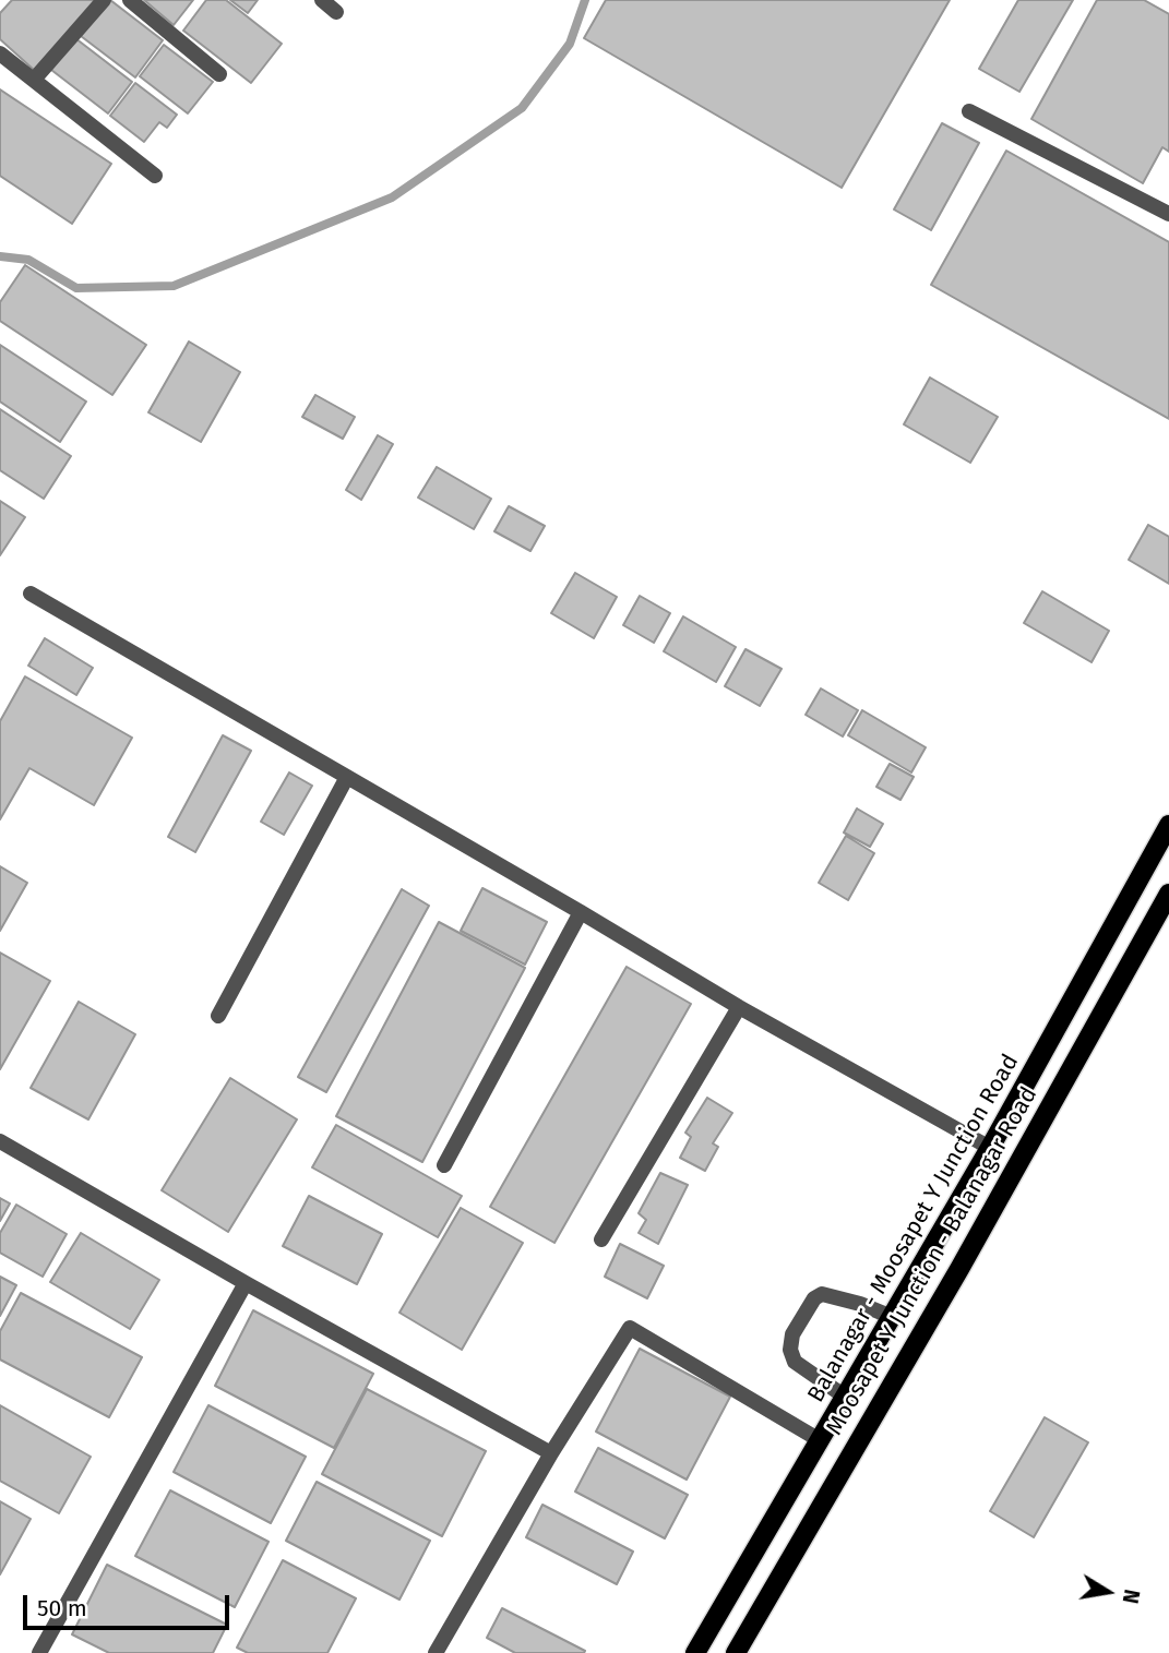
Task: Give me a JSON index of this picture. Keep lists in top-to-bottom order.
{
  "streets": {
    "main road": ["Balanagar - Moosapet Y Junction Road", "Moosapet Y Junction - Balanagar Road"]
  },
  "scale_bar": "50 m",
  "north": "right"
}
